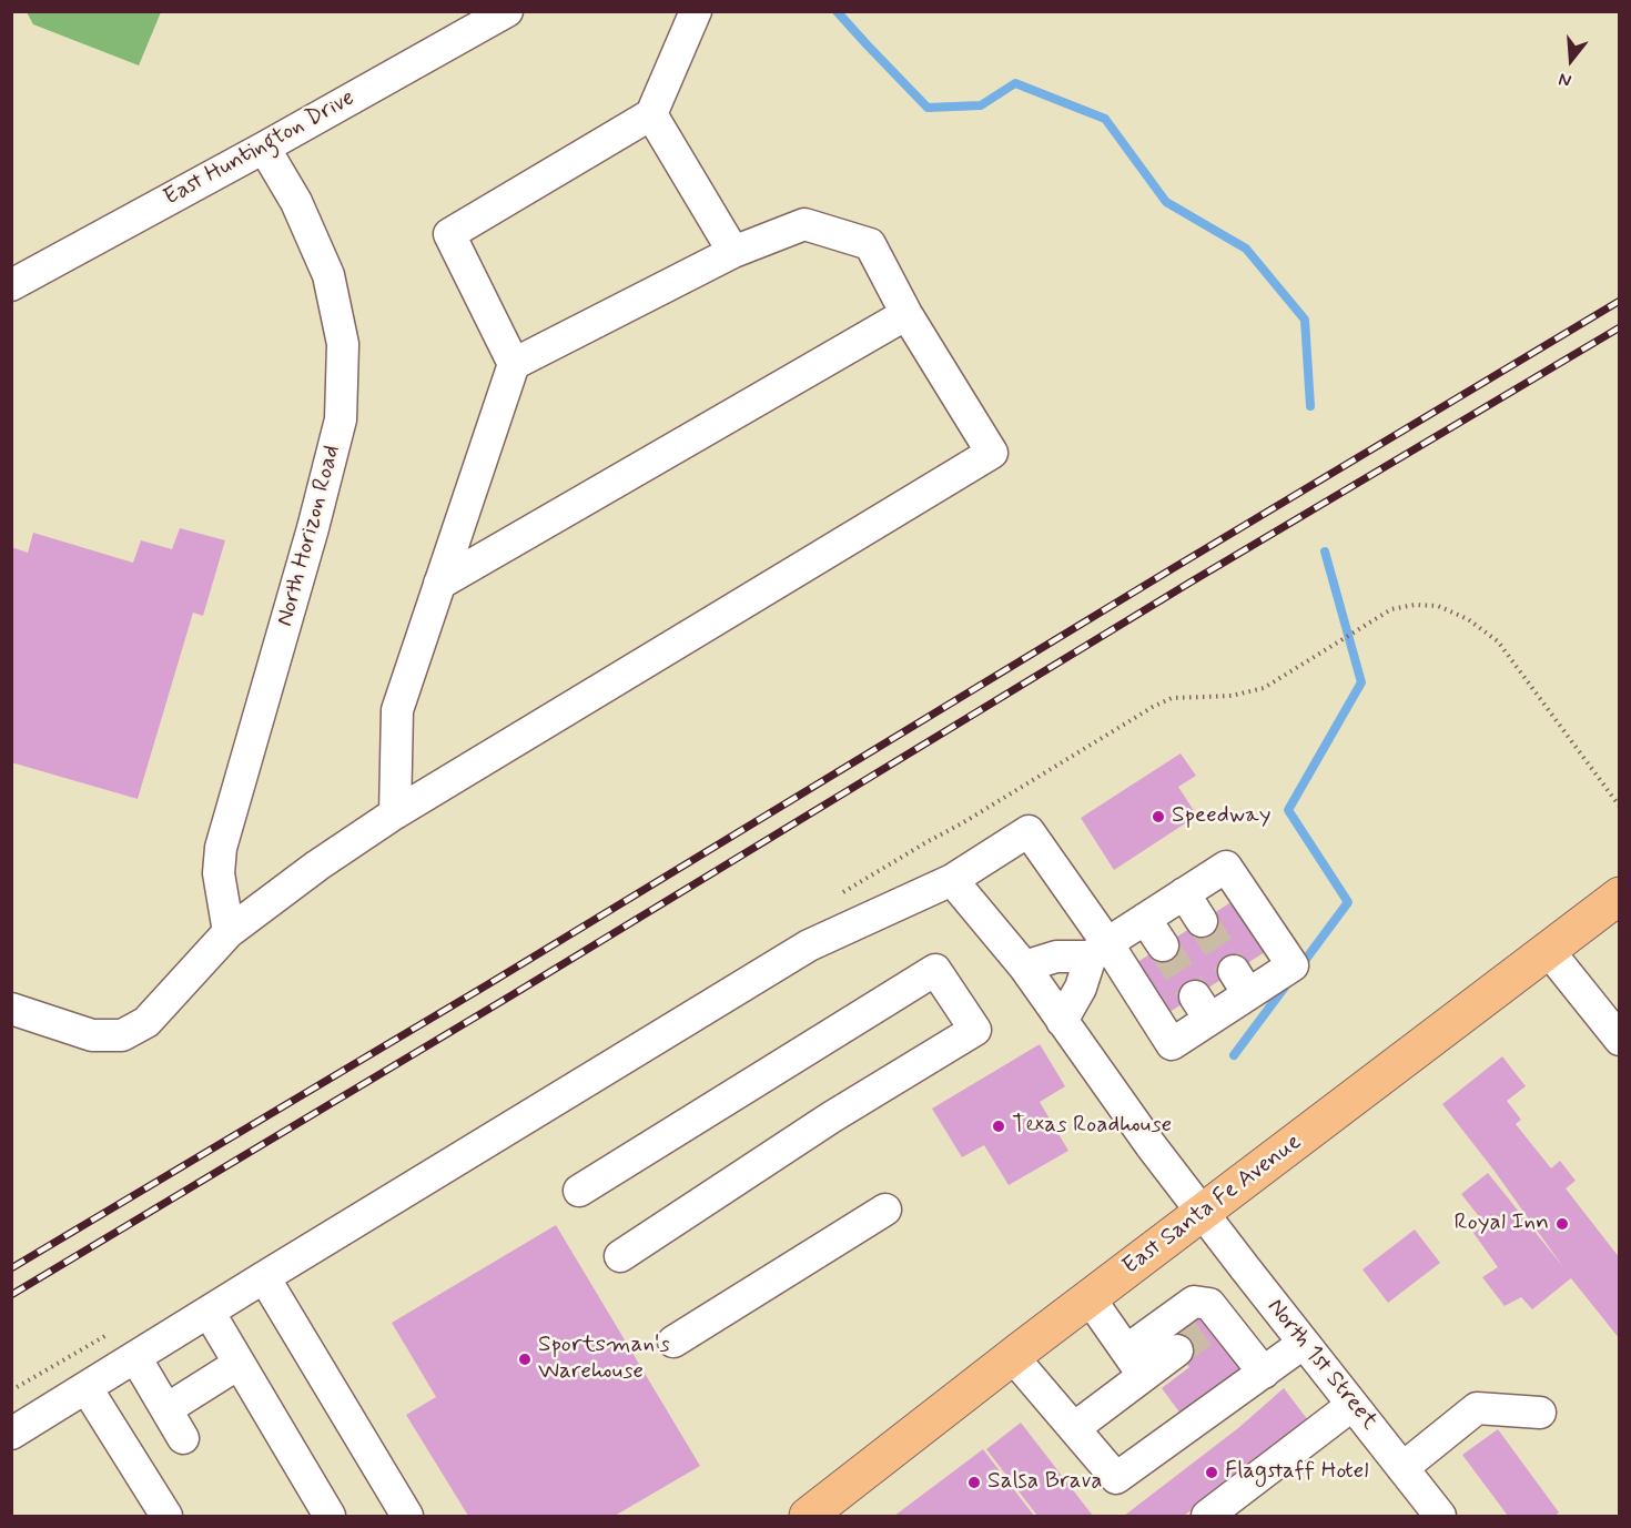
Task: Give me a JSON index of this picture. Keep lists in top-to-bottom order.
{
  "streets": {
    "main road": ["East Santa Fe Avenue"],
    "street": ["East Huntington Drive", "North Horizon Road", "North 1st Street"]
  },
  "crossings": [
    ["East Huntington Drive", "North Horizon Road"],
    ["East Santa Fe Avenue", "North 1st Street"]
  ],
  "places": [
    "Speedway",
    "Texas Roadhouse",
    "Royal Inn",
    "Sportsman's Warehouse",
    "Flagstaff Hotel",
    "Salsa Brava"
  ],
  "north": "bottom"
}
